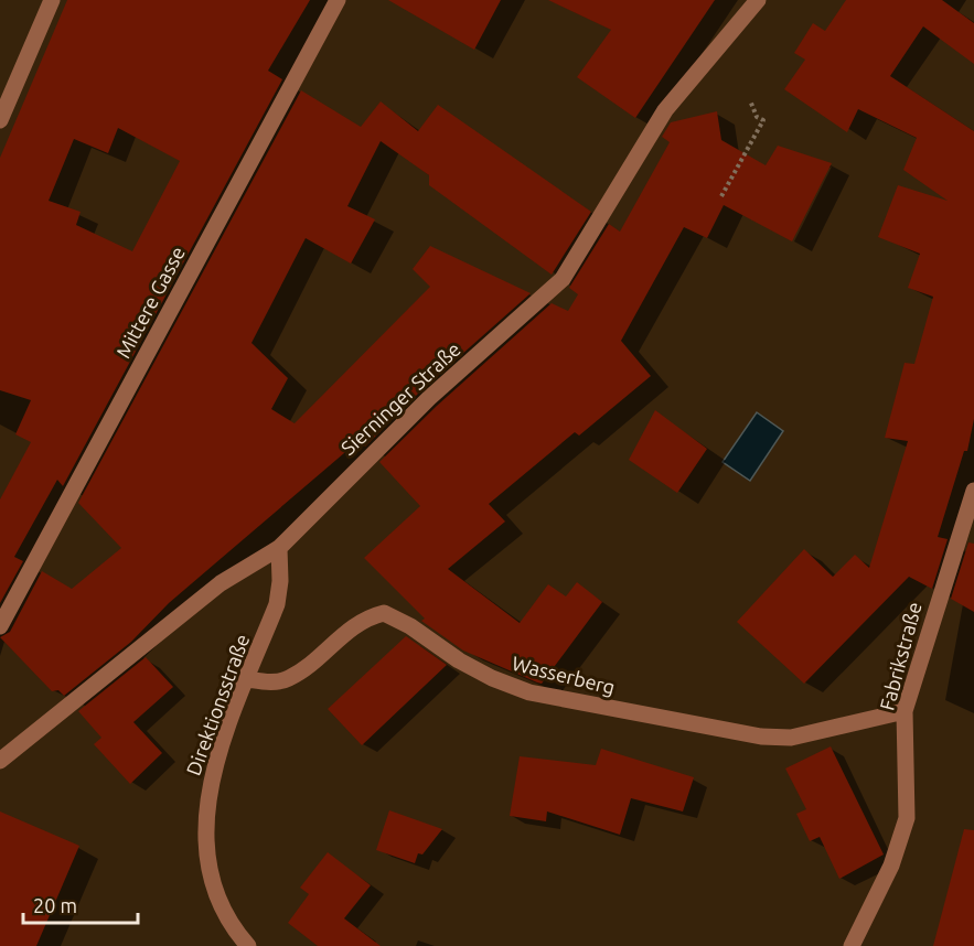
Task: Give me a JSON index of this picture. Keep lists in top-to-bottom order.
{
  "streets": {
    "street": [
      "Mittere Gasse",
      "Sierninger Straße",
      "Fabrikstraße",
      "Wasserberg",
      "Direktionsstraße"
    ]
  },
  "crossings": [
    ["Sierninger Straße", "Direktionsstraße"],
    ["Fabrikstraße", "Wasserberg"],
    ["Wasserberg", "Direktionsstraße"]
  ],
  "scale_bar": "20 m"
}
